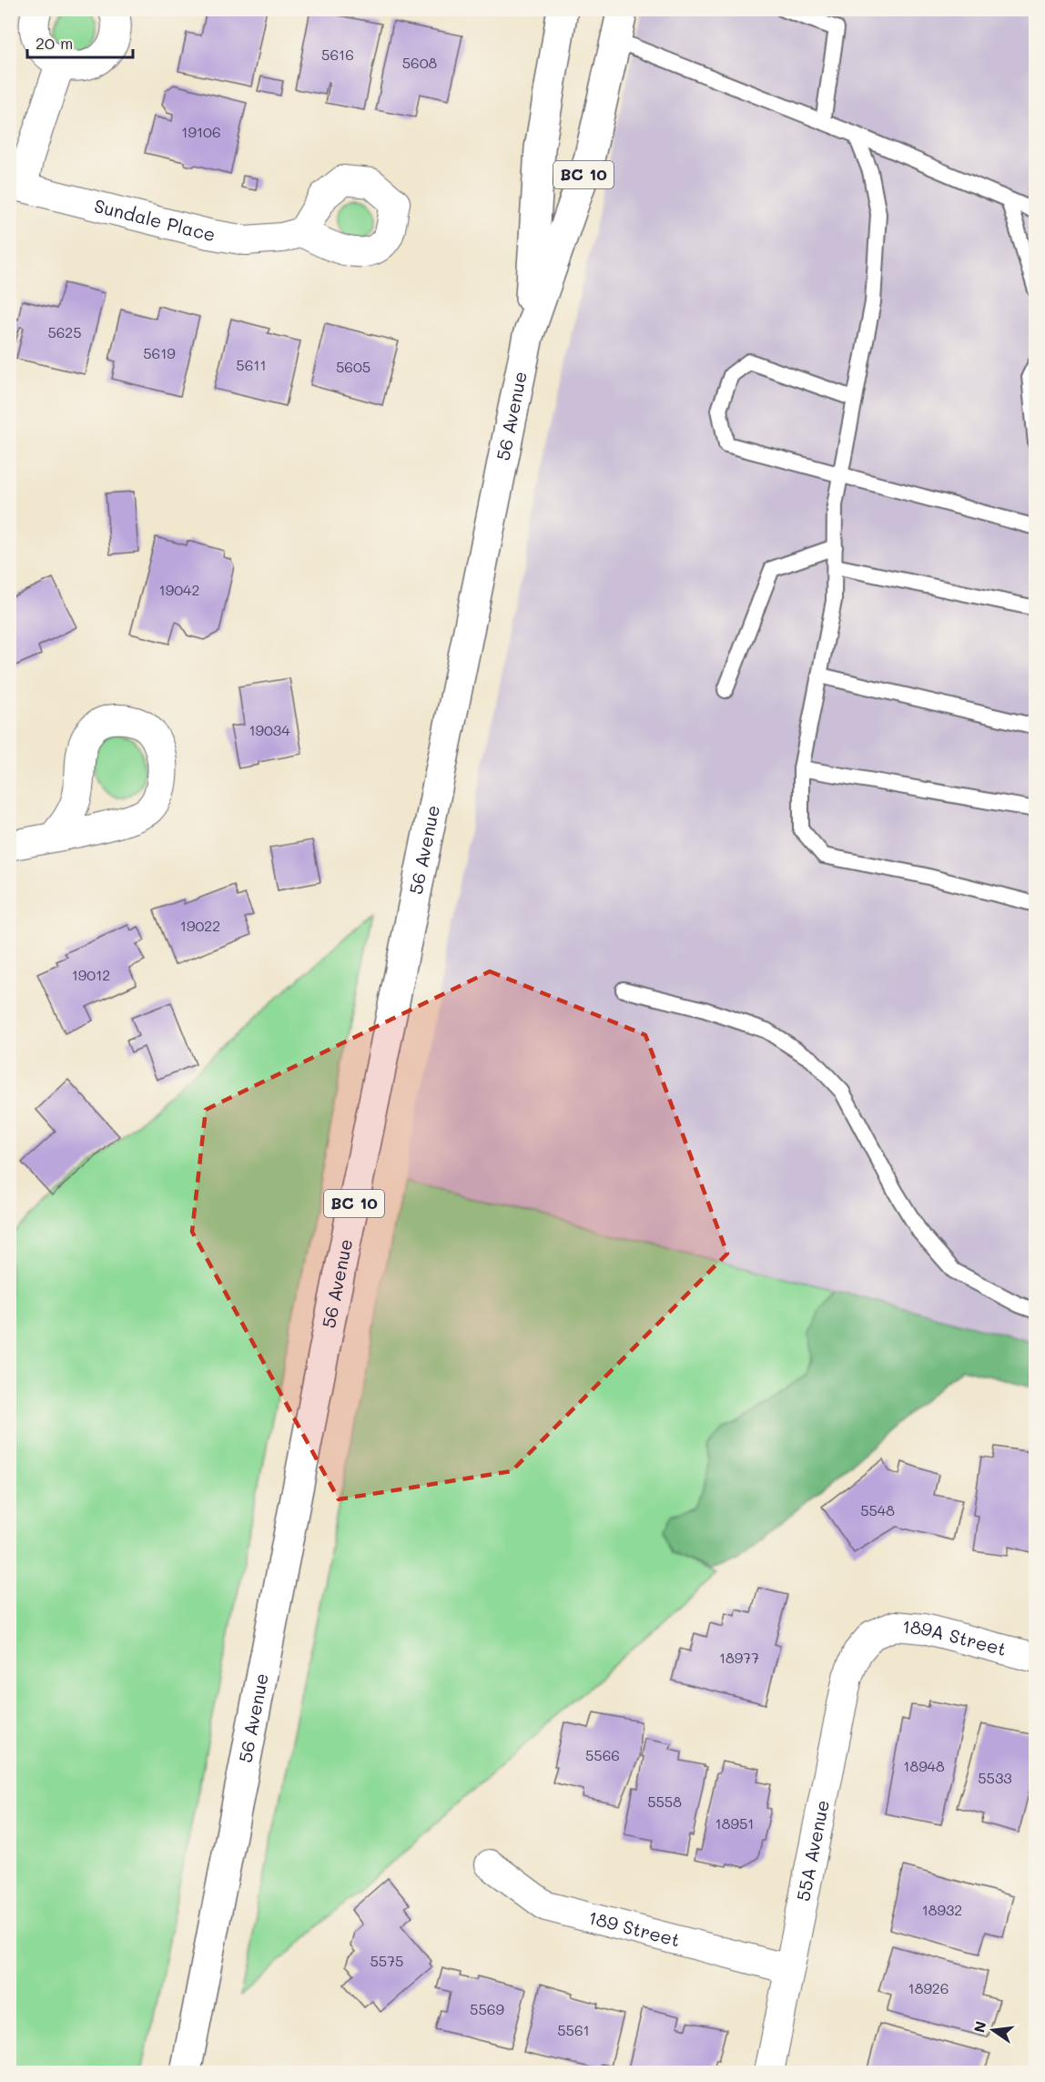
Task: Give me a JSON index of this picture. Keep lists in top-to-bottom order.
{
  "streets": {
    "highway": ["BC 10", "56 Avenue"],
    "street": [
      "Sundale Place",
      "189A Street",
      "55A Avenue",
      "189 Street"
    ]
  },
  "crossings": [
    ["189A Street", "55A Avenue"],
    ["55A Avenue", "189 Street"]
  ],
  "house_numbers": [
    "5616",
    "5608",
    "19106",
    "5625",
    "5619",
    "5611",
    "5605",
    "19042",
    "19034",
    "19022",
    "19012",
    "5548",
    "18977",
    "5566",
    "18948",
    "5533",
    "5558",
    "18951",
    "18932",
    "5575",
    "18926",
    "5569",
    "5561"
  ],
  "scale_bar": "20 m",
  "north": "left"
}
